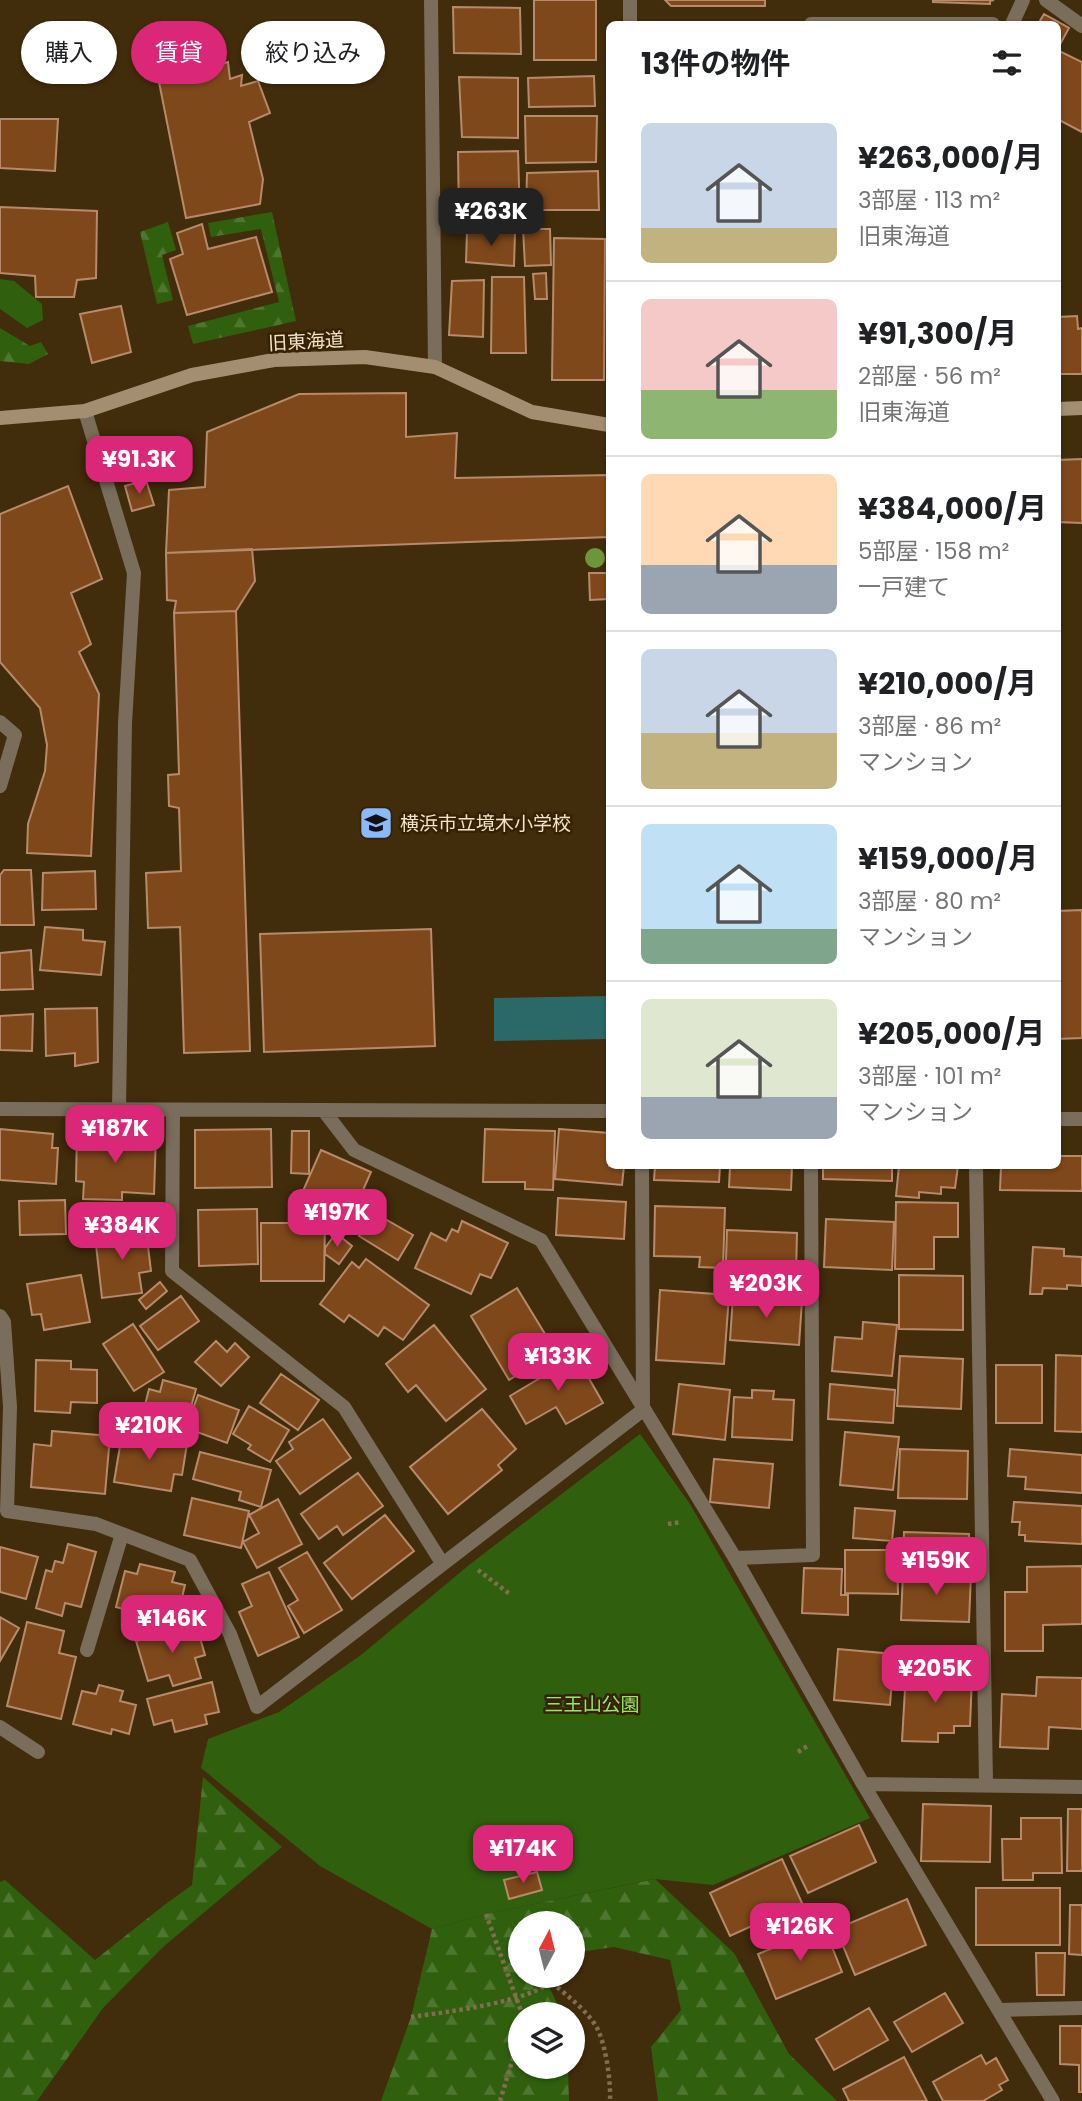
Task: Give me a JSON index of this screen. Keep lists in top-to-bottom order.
{
  "streets": {
    "street": ["旧東海道"]
  },
  "parks": ["三王山公園"],
  "places": {
    "school or university": ["横浜市立境木小学校"]
  },
  "north": "top",
  "page": {
    "chip": ["購入", "賃貸", "絞り込み"],
    "heading": "13件の物件",
    "list": [
      {
        "name": "¥263,000/月",
        "note": "3部屋 · 113 m² · 旧東海道"
      },
      {
        "name": "¥91,300/月",
        "note": "2部屋 · 56 m² · 旧東海道"
      },
      {
        "name": "¥384,000/月",
        "note": "5部屋 · 158 m² · 一戸建て"
      },
      {
        "name": "¥210,000/月",
        "note": "3部屋 · 86 m² · マンション"
      },
      {
        "name": "¥159,000/月",
        "note": "3部屋 · 80 m² · マンション"
      },
      {
        "name": "¥205,000/月",
        "note": "3部屋 · 101 m² · マンション"
      }
    ],
    "price": [
      "¥263K",
      "¥91.3K",
      "¥187K",
      "¥197K",
      "¥384K",
      "¥203K",
      "¥133K",
      "¥210K",
      "¥159K",
      "¥146K",
      "¥205K",
      "¥174K",
      "¥126K"
    ]
  }
}
